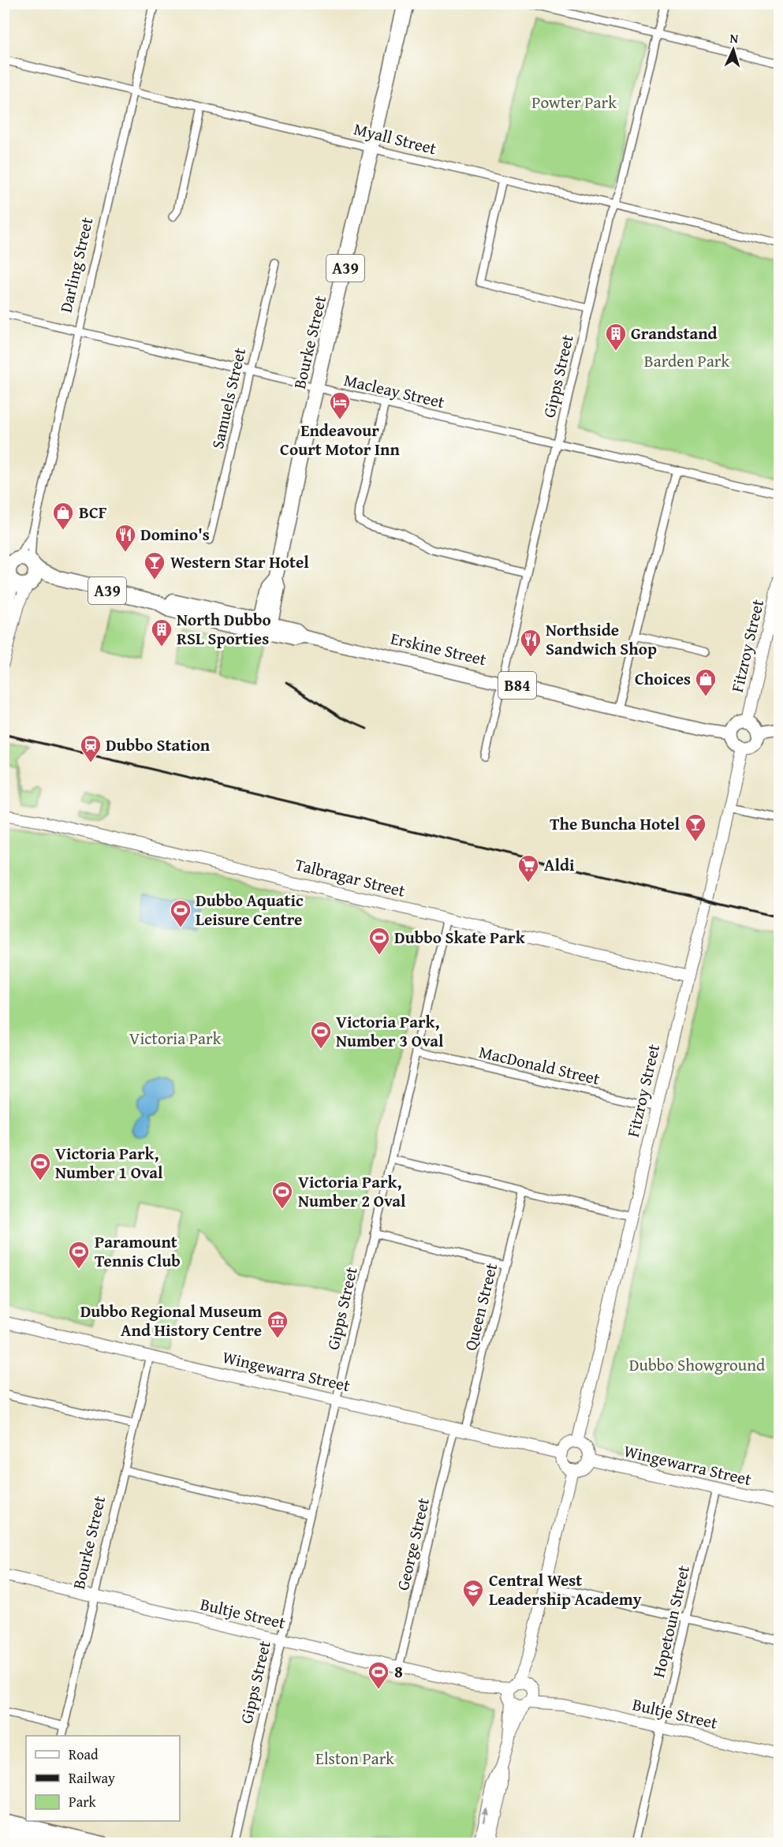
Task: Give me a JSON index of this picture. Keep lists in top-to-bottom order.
{
  "streets": {
    "highway": ["A39", "Bourke Street", "Erskine Street"],
    "main road": ["B84"],
    "street": [
      "Myall Street",
      "Darling Street",
      "Gipps Street",
      "Macleay Street",
      "Samuels Street",
      "Fitzroy Street",
      "Talbragar Street",
      "MacDonald Street",
      "Queen Street",
      "Wingewarra Street",
      "George Street",
      "Bultje Street",
      "Hopetoun Street"
    ]
  },
  "crossings": [
    ["Myall Street", "Darling Street"],
    ["Myall Street", "Bourke Street"],
    ["Myall Street", "Gipps Street"],
    ["Darling Street", "A39"],
    ["Darling Street", "Macleay Street"],
    ["Darling Street", "Erskine Street"],
    ["A39", "Erskine Street"],
    ["Bourke Street", "Macleay Street"],
    ["Bourke Street", "Erskine Street"],
    ["Bourke Street", "Wingewarra Street"],
    ["Bourke Street", "Bultje Street"],
    ["Gipps Street", "Macleay Street"],
    ["Gipps Street", "Erskine Street"],
    ["Gipps Street", "Talbragar Street"],
    ["Gipps Street", "MacDonald Street"],
    ["Gipps Street", "Wingewarra Street"],
    ["Gipps Street", "Bultje Street"],
    ["Macleay Street", "Samuels Street"],
    ["Fitzroy Street", "Erskine Street"],
    ["Fitzroy Street", "Talbragar Street"],
    ["Fitzroy Street", "MacDonald Street"],
    ["Fitzroy Street", "Wingewarra Street"],
    ["Queen Street", "Wingewarra Street"],
    ["Queen Street", "George Street"],
    ["Wingewarra Street", "George Street"],
    ["Wingewarra Street", "Hopetoun Street"],
    ["George Street", "Bultje Street"],
    ["Bultje Street", "Hopetoun Street"]
  ],
  "parks": [
    "Powter Park",
    "Barden Park",
    "Victoria Park",
    "Dubbo Showground",
    "Elston Park"
  ],
  "places": {
    "building": ["Grandstand", "North Dubbo RSL Sporties"],
    "hotel": ["Endeavour Court Motor Inn"],
    "shop": ["BCF", "Choices"],
    "restaurant": ["Domino's", "Northside Sandwich Shop"],
    "bar": ["Western Star Hotel", "The Buncha Hotel"],
    "station": ["Dubbo Station"],
    "supermarket": ["Aldi"],
    "sports": [
      "Dubbo Aquatic Leisure Centre",
      "Dubbo Skate Park",
      "Victoria Park, Number 3 Oval",
      "Victoria Park, Number 1 Oval",
      "Victoria Park, Number 2 Oval",
      "Paramount Tennis Club",
      "8"
    ],
    "museum": ["Dubbo Regional Museum And History Centre"],
    "school or university": ["Central West Leadership Academy"]
  },
  "legend": ["Road", "Railway", "Park"],
  "north": "top"
}
